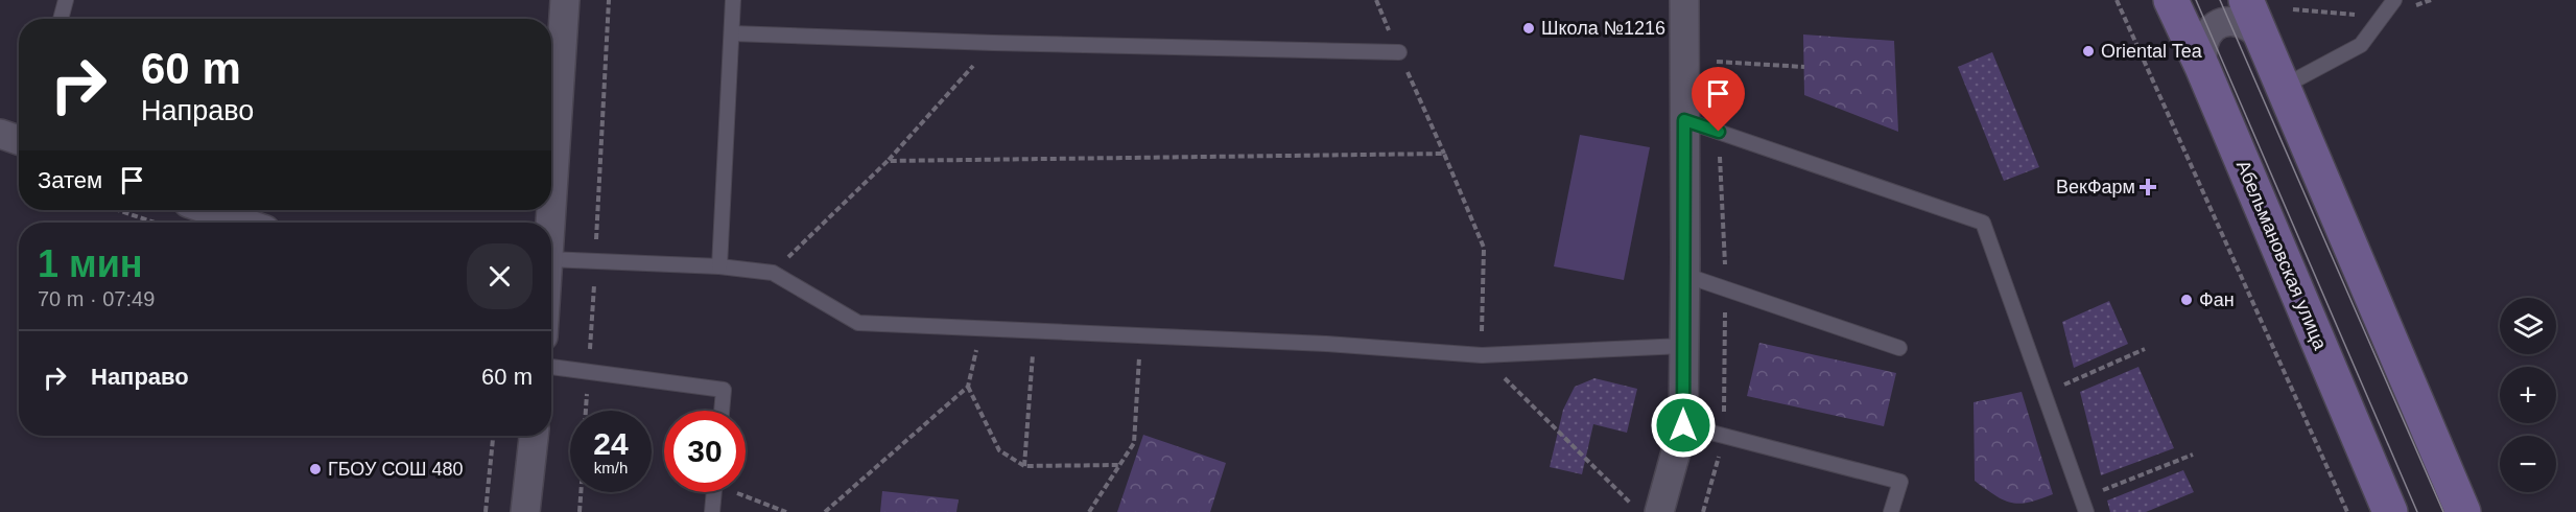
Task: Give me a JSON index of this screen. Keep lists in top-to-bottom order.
{
  "streets": {
    "main road": ["Абельмановская улица"]
  },
  "places": {
    "other": [
      "Школа №1216",
      "Oriental Tea",
      "Фан",
      "ГБОУ СОШ 480"
    ],
    "health": ["ВекФарм"]
  },
  "page": {
    "turn": ["60 m", "Направо"],
    "then": "Затем",
    "heading": ["1 мин", "70 m · 07:49"],
    "map_buttons": ["+", "−"],
    "list": [
      {
        "name": "Направо",
        "value": "60 m"
      }
    ],
    "speed": "24 km/h",
    "limit": "30"
  }
}
